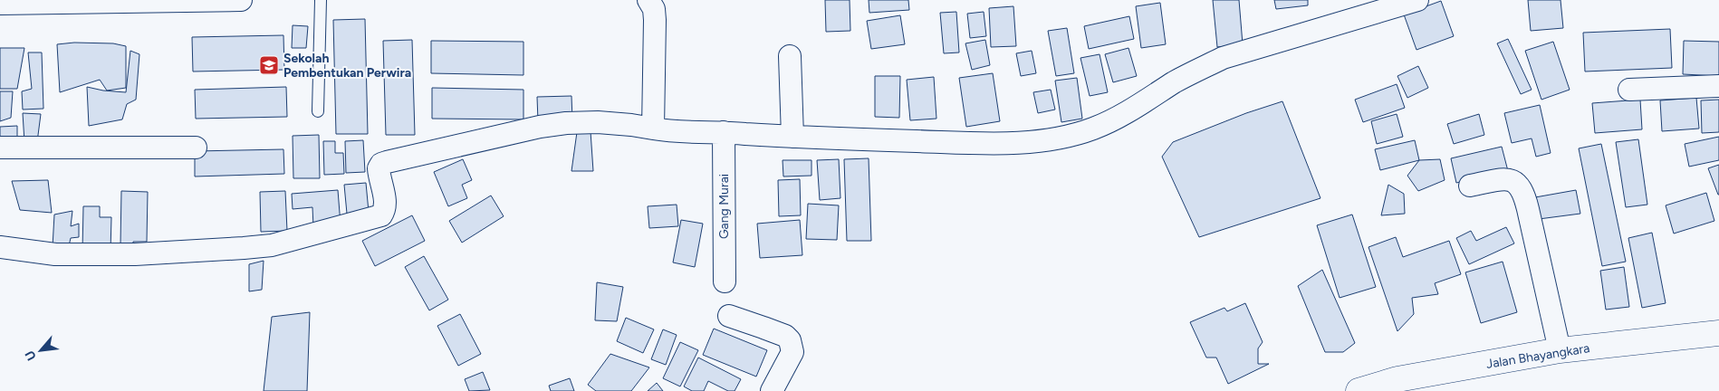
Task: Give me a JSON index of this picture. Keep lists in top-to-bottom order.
{
  "streets": {
    "highway": ["Jalan Bhayangkara"],
    "street": ["Gang Murai"]
  },
  "places": {
    "school or university": ["Sekolah Pembentukan Perwira"]
  },
  "north": "bottom left"
}
